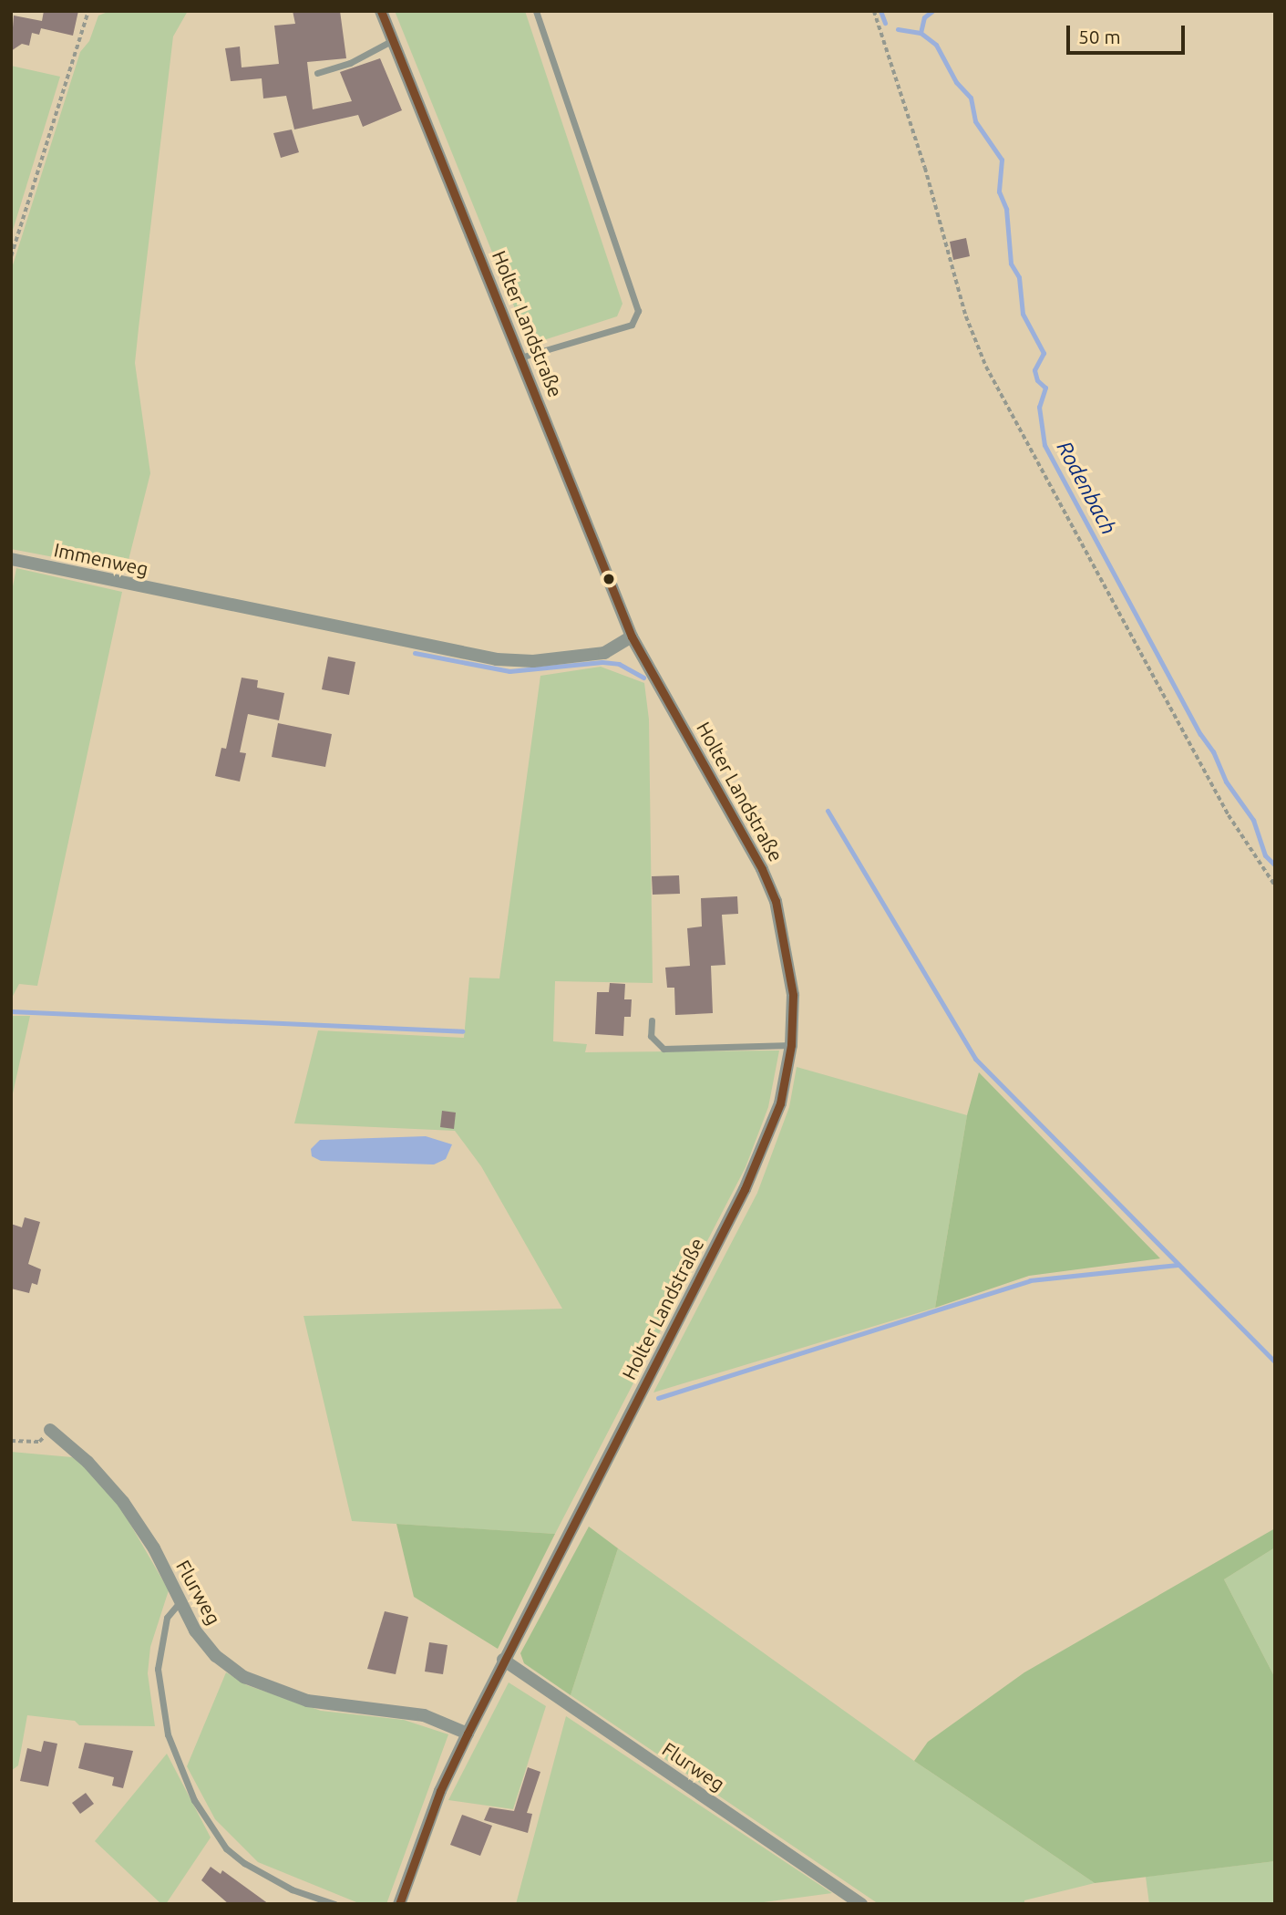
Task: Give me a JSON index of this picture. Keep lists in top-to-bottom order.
{
  "streets": {
    "street": ["Holter Landstraße", "Immenweg", "Flurweg"]
  },
  "crossings": [
    ["Holter Landstraße", "Immenweg"],
    ["Holter Landstraße", "Flurweg"]
  ],
  "water": ["Rodenbach"],
  "scale_bar": "50 m"
}
